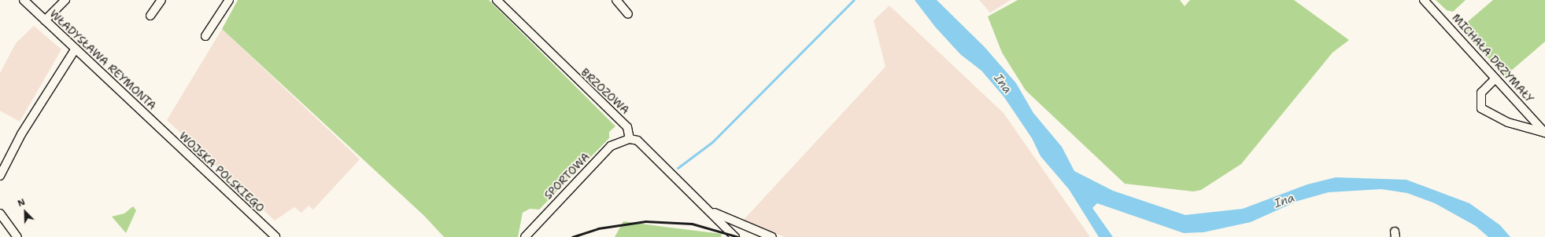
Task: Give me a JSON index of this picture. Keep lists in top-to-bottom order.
{
  "streets": {
    "street": [
      "MICHAŁA DRZYMAŁY",
      "WŁADYSŁAWA REYMONTA",
      "BRZOZOWA",
      "WOJSKA POLSKIEGO",
      "SPORTOWA"
    ]
  },
  "crossings": [
    ["WŁADYSŁAWA REYMONTA", "WOJSKA POLSKIEGO"],
    ["BRZOZOWA", "SPORTOWA"]
  ],
  "water": ["Ina"],
  "north": "top left"
}
